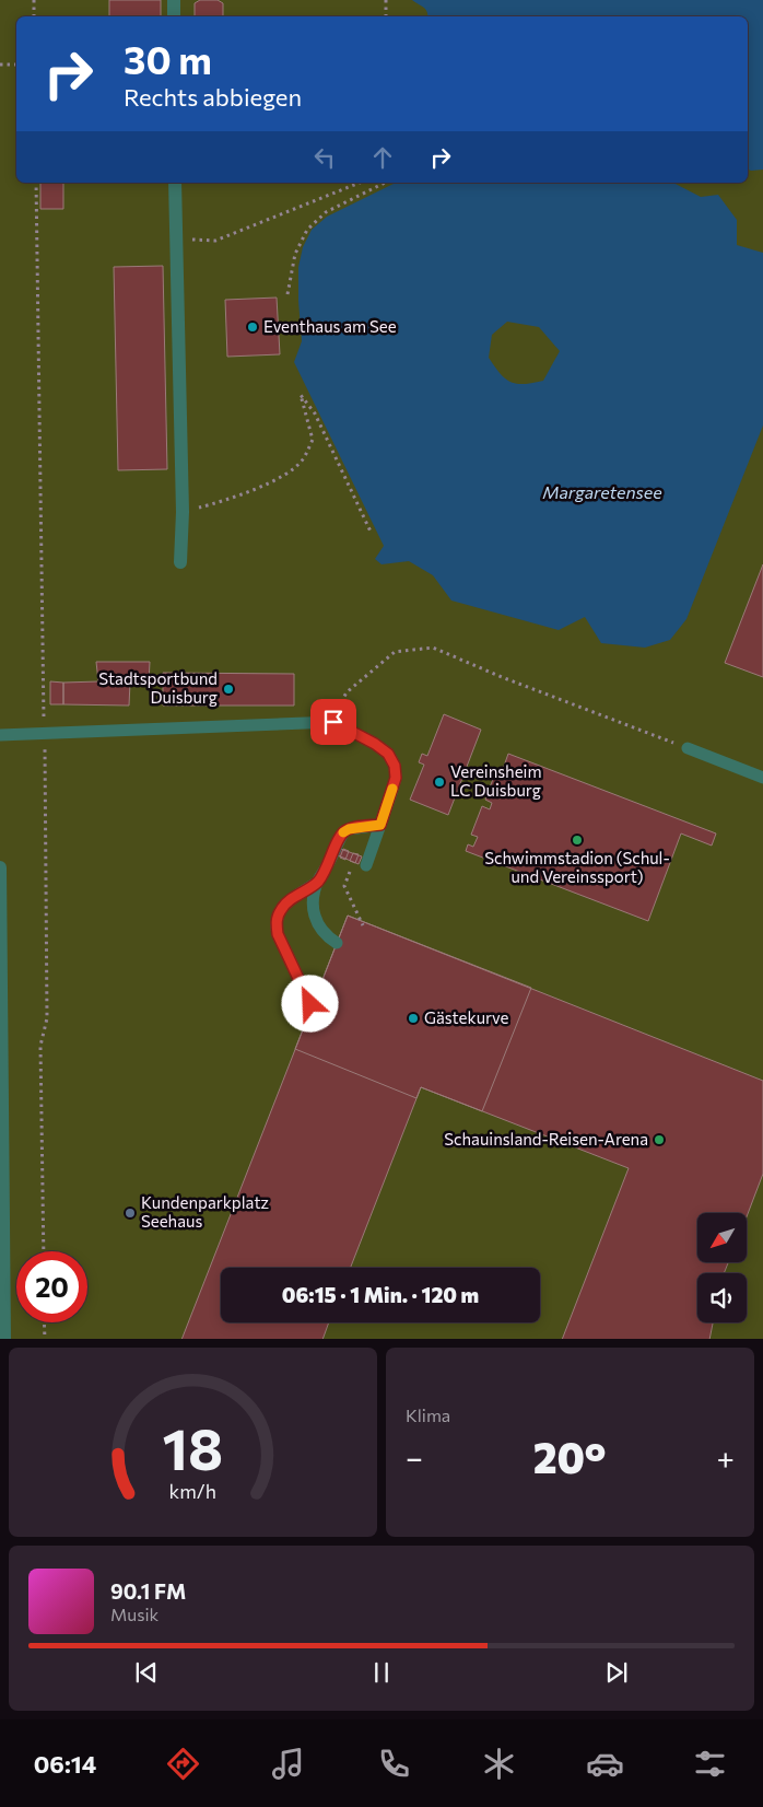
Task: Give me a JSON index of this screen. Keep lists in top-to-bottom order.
{
  "water": ["Margaretensee"],
  "places": [
    "Eventhaus am See",
    "Stadtsportbund Duisburg",
    "Vereinsheim LC Duisburg",
    "Schwimmstadion (Schul- und Vereinssport)",
    "Gästekurve",
    "Schauinsland-Reisen-Arena",
    "Kundenparkplatz Seehaus"
  ],
  "north": "bottom left",
  "page": {
    "turn": ["30 m", "Rechts abbiegen"],
    "limit": "20",
    "trip": "06:15 · 1 Min. · 120 m",
    "tile": "Klima",
    "heat": ["−", "20°", "+"],
    "song": ["90.1 FM", "Musik"],
    "tabs": "06:14",
    "gauge": ["18", "km/h"]
  }
}
